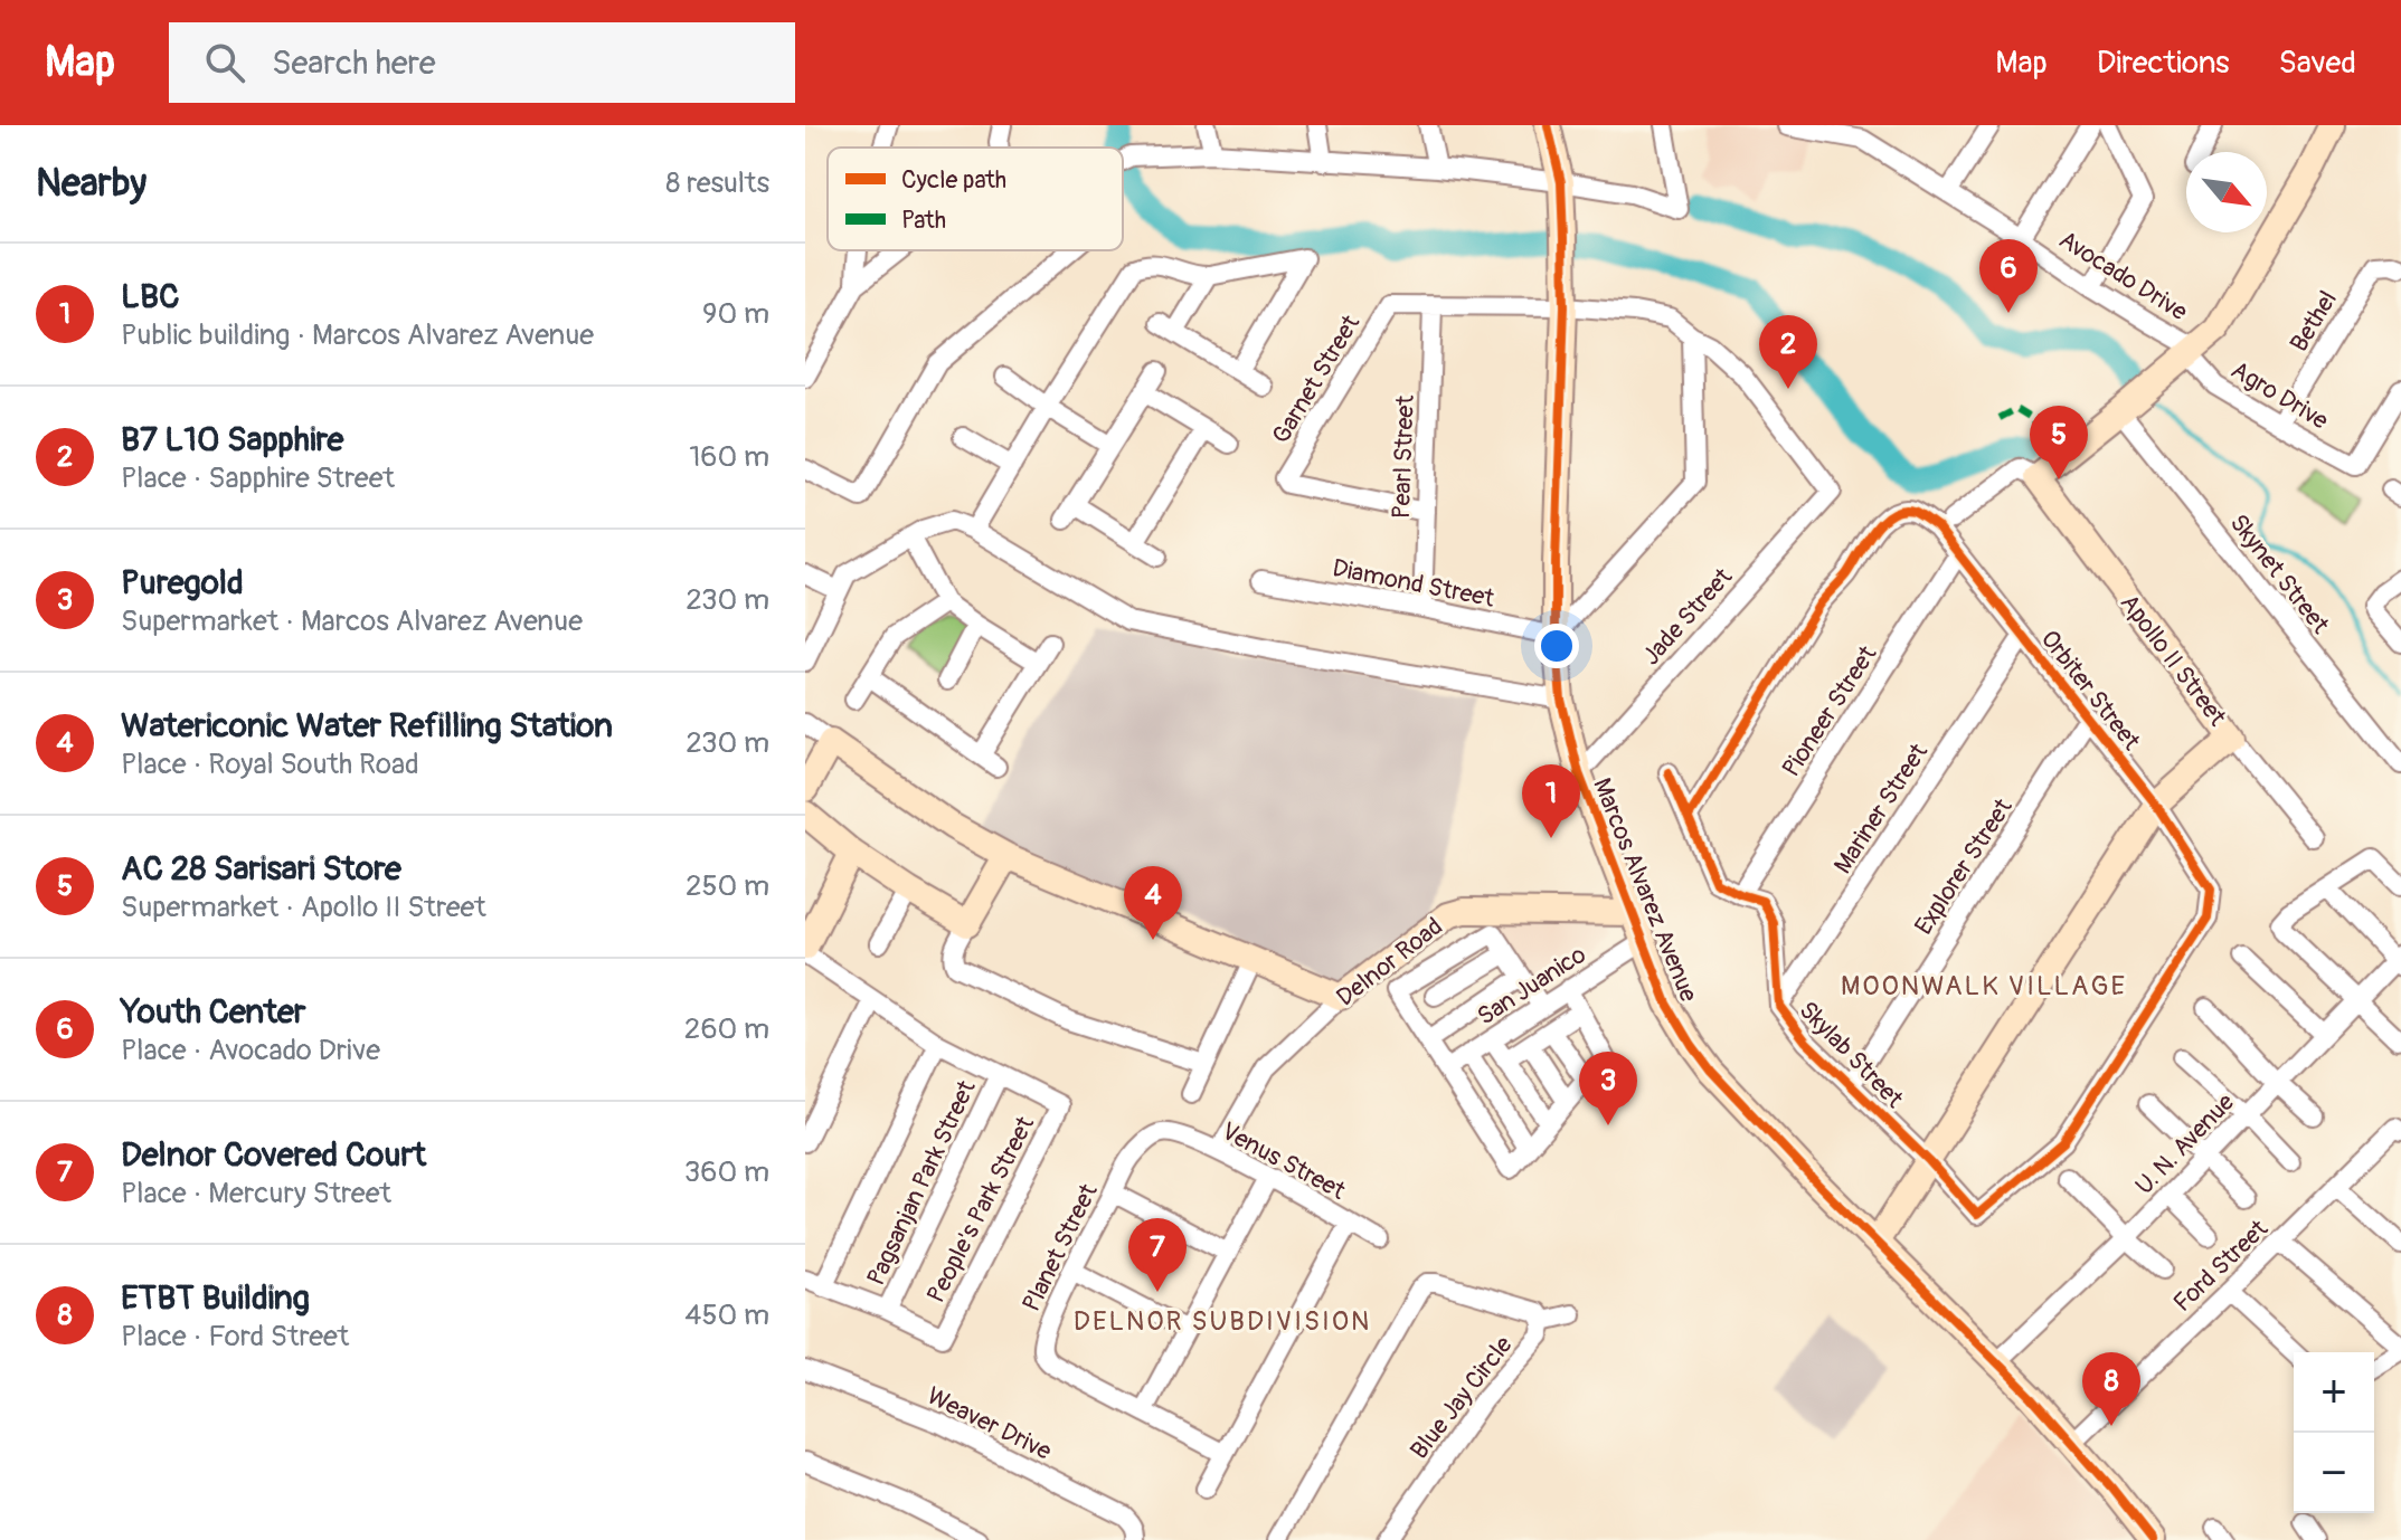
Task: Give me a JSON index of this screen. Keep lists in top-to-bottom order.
{
  "streets": {
    "street": [
      "Avocado Drive",
      "Bethel",
      "Garnet Street",
      "Agro Drive",
      "Pearl Street",
      "Skynet Street",
      "Diamond Street",
      "Jade Street",
      "Apollo II Street",
      "Orbiter Street",
      "Pioneer Street",
      "Mariner Street",
      "Explorer Street",
      "Marcos Alvarez Avenue",
      "Delnor Road",
      "San Juanico",
      "Skylab Street",
      "U. N. Avenue",
      "Venus Street",
      "Pagsanjan Park Street",
      "People's Park Street",
      "Planet Street",
      "Ford Street",
      "Blue Jay Circle",
      "Weaver Drive"
    ]
  },
  "crossings": [
    ["Avocado Drive", "Agro Drive"],
    ["Bethel", "Agro Drive"],
    ["Garnet Street", "Pearl Street"],
    ["Pearl Street", "Diamond Street"],
    ["Diamond Street", "Marcos Alvarez Avenue"],
    ["Jade Street", "Marcos Alvarez Avenue"],
    ["Orbiter Street", "Pioneer Street"],
    ["Orbiter Street", "Mariner Street"],
    ["Orbiter Street", "Explorer Street"],
    ["Orbiter Street", "Skylab Street"],
    ["Pioneer Street", "Skylab Street"],
    ["Mariner Street", "Skylab Street"],
    ["Explorer Street", "Skylab Street"],
    ["Marcos Alvarez Avenue", "Delnor Road"],
    ["Marcos Alvarez Avenue", "San Juanico"],
    ["Marcos Alvarez Avenue", "U. N. Avenue"],
    ["Marcos Alvarez Avenue", "Ford Street"],
    ["Delnor Road", "Venus Street"],
    ["Venus Street", "Planet Street"],
    ["Pagsanjan Park Street", "People's Park Street"]
  ],
  "districts": ["MOONWALK VILLAGE", "DELNOR SUBDIVISION"],
  "legend": ["Cycle path", "Path"],
  "north": "bottom right",
  "page": {
    "header": "Map",
    "search": "Search here",
    "nav": ["Map", "Directions", "Saved"],
    "heading": ["Nearby", "8 results"],
    "pins": [
      "6",
      "2",
      "5",
      "1",
      "4",
      "3",
      "7",
      "8"
    ],
    "list": [
      {
        "mark": "1",
        "name": "LBC",
        "note": "Public building · Marcos Alvarez Avenue",
        "value": "90 m"
      },
      {
        "mark": "2",
        "name": "B7 L10 Sapphire",
        "note": "Place · Sapphire Street",
        "value": "160 m"
      },
      {
        "mark": "3",
        "name": "Puregold",
        "note": "Supermarket · Marcos Alvarez Avenue",
        "value": "230 m"
      },
      {
        "mark": "4",
        "name": "Watericonic Water Refilling Station",
        "note": "Place · Royal South Road",
        "value": "230 m"
      },
      {
        "mark": "5",
        "name": "AC 28 Sarisari Store",
        "note": "Supermarket · Apollo II Street",
        "value": "250 m"
      },
      {
        "mark": "6",
        "name": "Youth Center",
        "note": "Place · Avocado Drive",
        "value": "260 m"
      },
      {
        "mark": "7",
        "name": "Delnor Covered Court",
        "note": "Place · Mercury Street",
        "value": "360 m"
      },
      {
        "mark": "8",
        "name": "ETBT Building",
        "note": "Place · Ford Street",
        "value": "450 m"
      }
    ],
    "map_buttons": ["+", "−"]
  }
}
